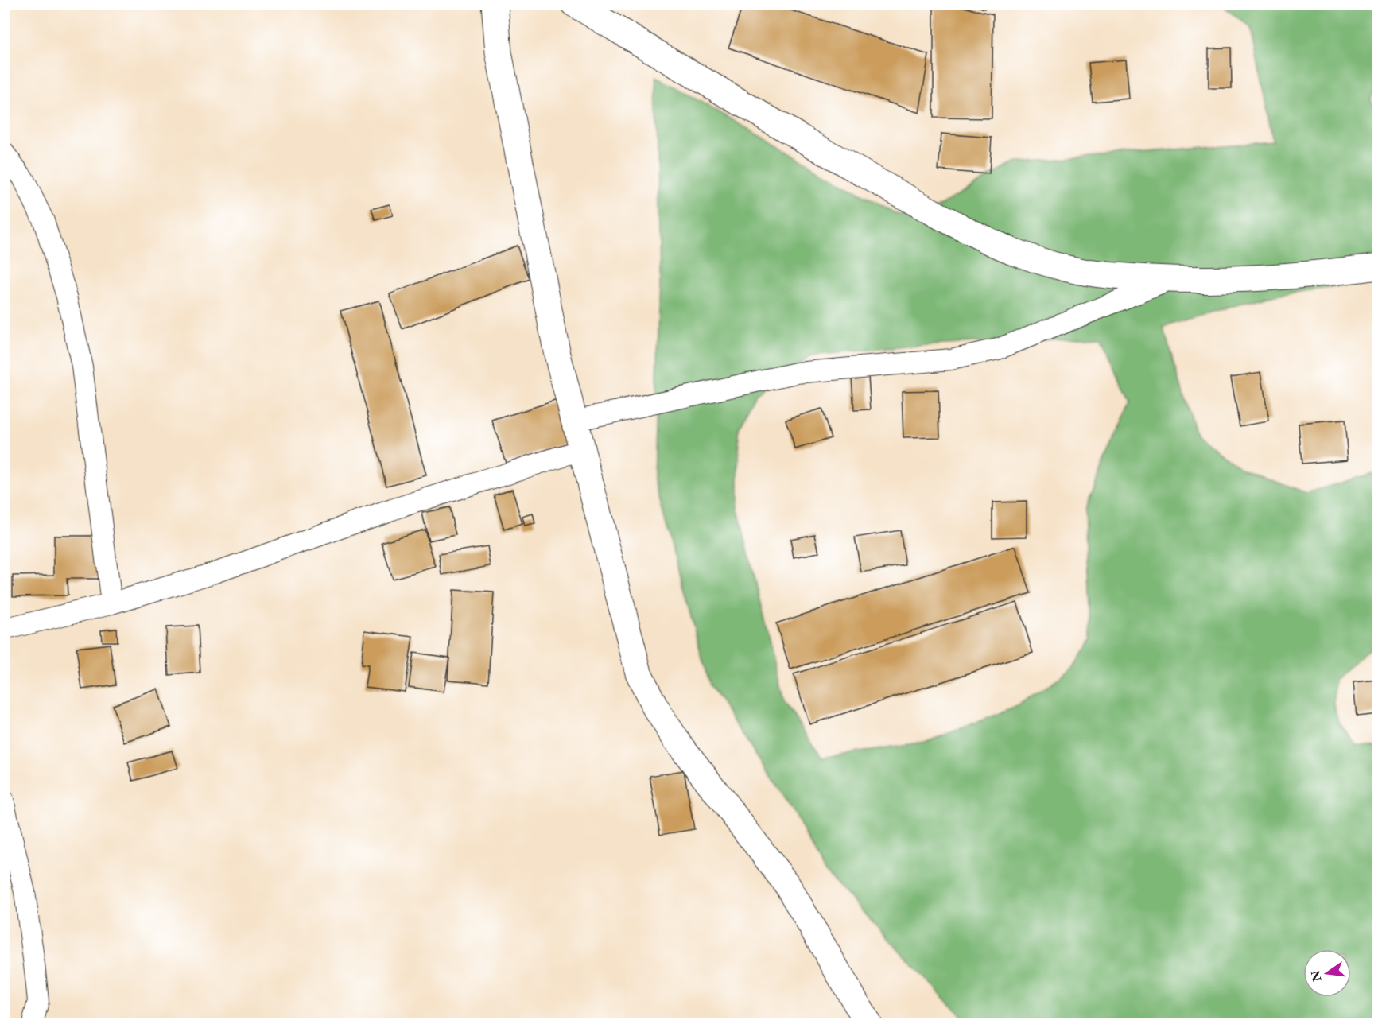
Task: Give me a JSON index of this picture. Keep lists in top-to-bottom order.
{
  "north": "left"
}
